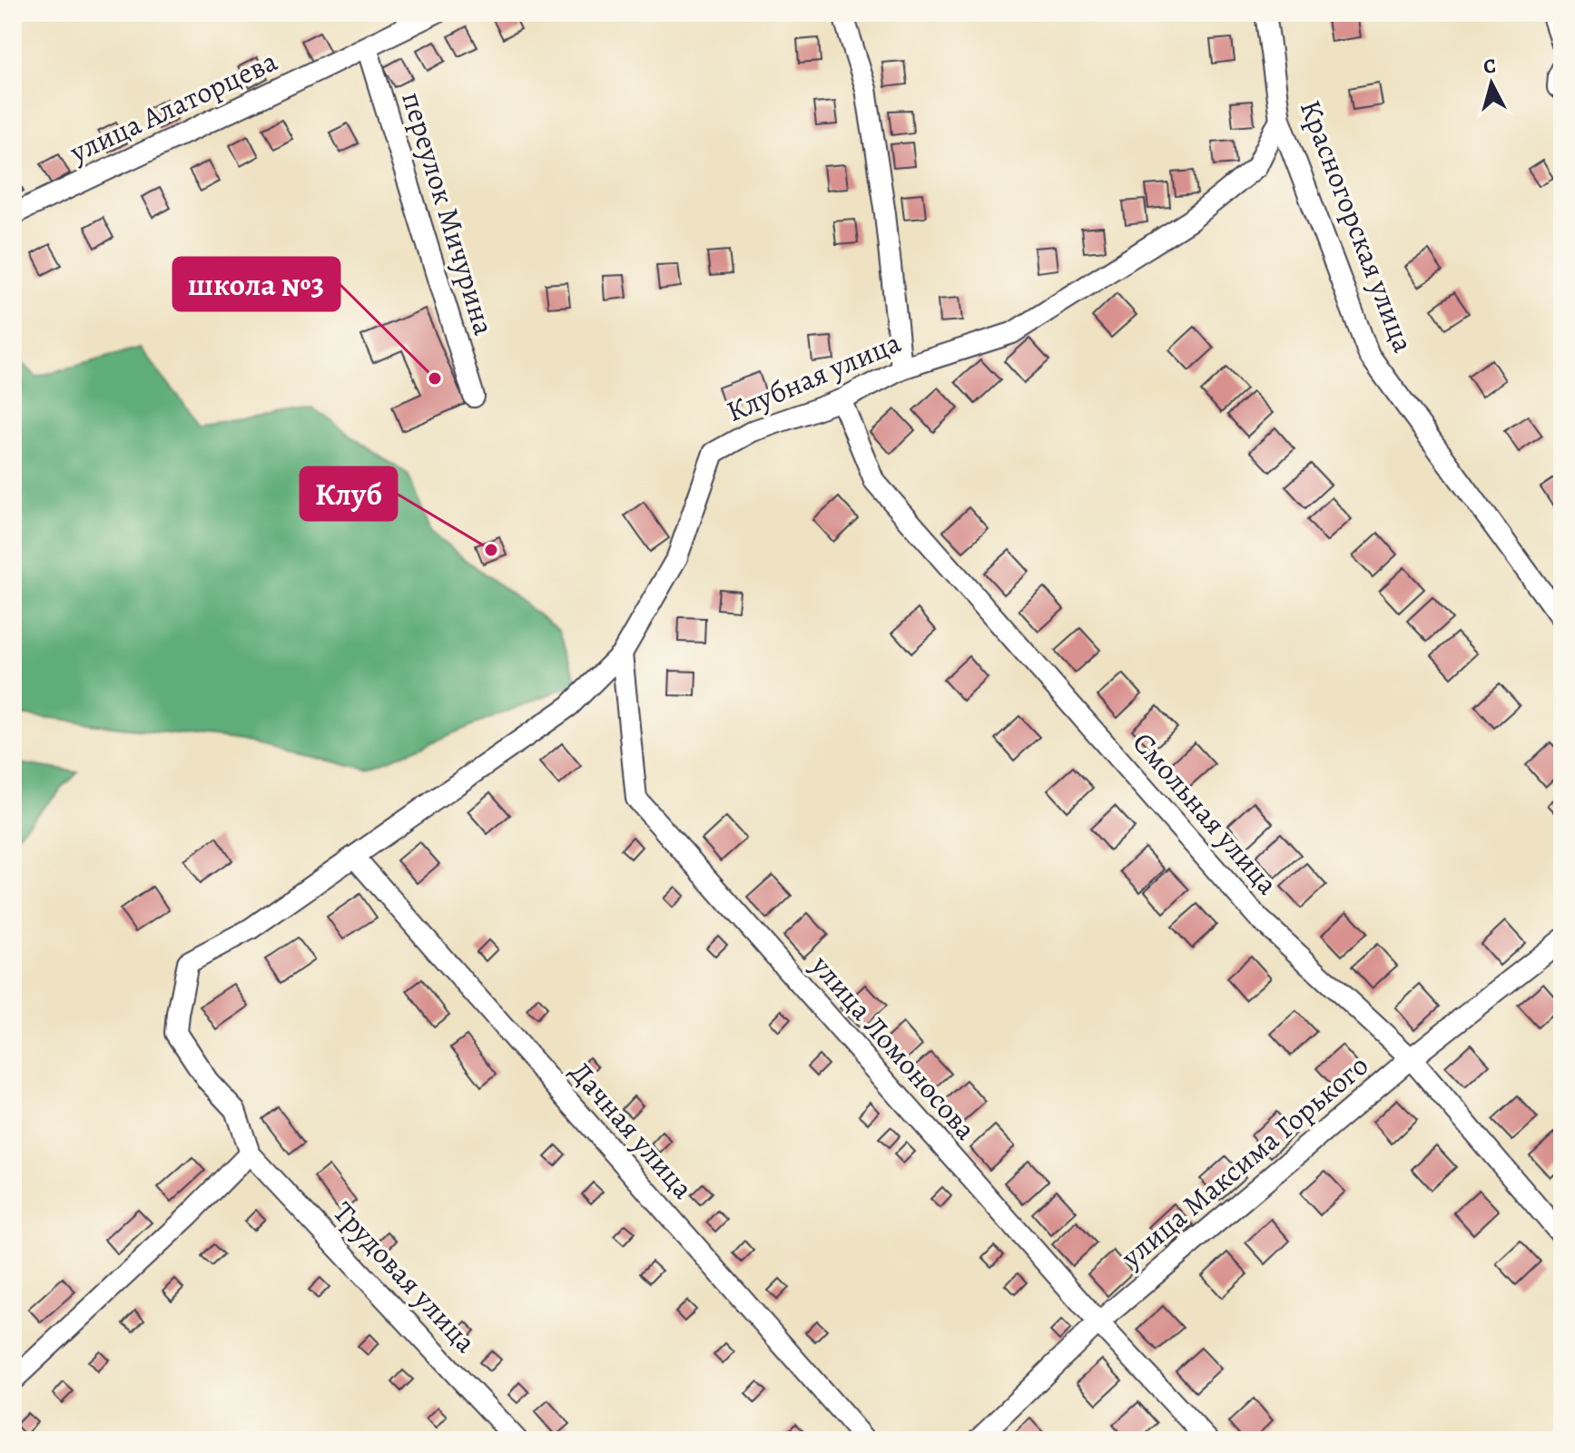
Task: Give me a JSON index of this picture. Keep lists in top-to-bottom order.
{
  "streets": {
    "street": [
      "улица Алаторцева",
      "переулок Мичурина",
      "Красногорская улица",
      "Клубная улица",
      "Смольная улица",
      "улица Ломоносова",
      "Дачная улица",
      "улица Максима Горького",
      "Трудовая улица"
    ]
  },
  "crossings": [
    ["улица Алаторцева", "переулок Мичурина"],
    ["Красногорская улица", "Клубная улица"],
    ["Клубная улица", "Смольная улица"],
    ["Клубная улица", "улица Ломоносова"],
    ["Клубная улица", "Дачная улица"],
    ["Клубная улица", "Трудовая улица"],
    ["Смольная улица", "улица Максима Горького"],
    ["улица Ломоносова", "улица Максима Горького"],
    ["Дачная улица", "Трудовая улица"]
  ],
  "places": ["школа №3", "Клуб"],
  "north": "top"
}
